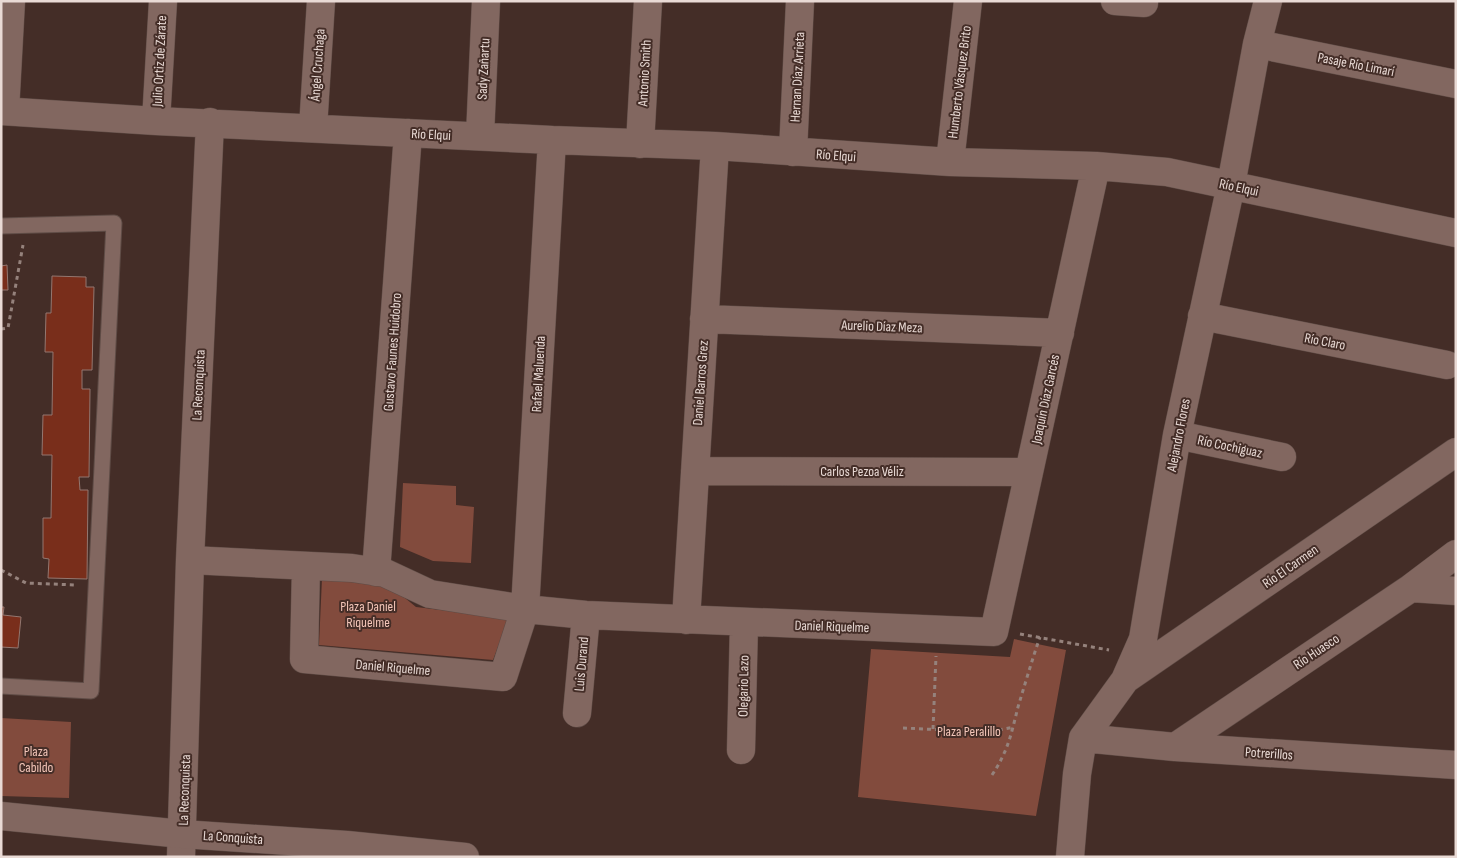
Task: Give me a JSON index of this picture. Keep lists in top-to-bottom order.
{
  "streets": {
    "street": [
      "Julio Ortiz de Zárate",
      "Pasaje Río Limarí",
      "Ángel Cruchaga",
      "Sady Zañartu",
      "Antonio Smith",
      "Hernan Díaz Arrieta",
      "Humberto Vásquez Brito",
      "Río Elqui",
      "Aurelio Díaz Meza",
      "Río Claro",
      "Gustavo Faunes Huidobro",
      "Rafael Maluenda",
      "Daniel Barros Grez",
      "La Reconquista",
      "Joaquín Díaz Garcés",
      "Alejandro Flores",
      "Río Cochiguaz",
      "Carlos Pezoa Véliz",
      "Río El Carmen",
      "Daniel Riquelme",
      "Río Huasco",
      "Luis Durand",
      "Olegario Lazo",
      "Potrerillos",
      "La Conquista"
    ]
  },
  "crossings": [
    ["Pasaje Río Limarí", "Alejandro Flores"],
    ["Ángel Cruchaga", "Río Elqui"],
    ["Sady Zañartu", "Río Elqui"],
    ["Antonio Smith", "Río Elqui"],
    ["Hernan Díaz Arrieta", "Río Elqui"],
    ["Humberto Vásquez Brito", "Río Elqui"],
    ["Río Elqui", "Gustavo Faunes Huidobro"],
    ["Río Elqui", "Rafael Maluenda"],
    ["Río Elqui", "Daniel Barros Grez"],
    ["Río Elqui", "La Reconquista"],
    ["Río Elqui", "Joaquín Díaz Garcés"],
    ["Río Elqui", "Alejandro Flores"],
    ["Aurelio Díaz Meza", "Daniel Barros Grez"],
    ["Aurelio Díaz Meza", "Joaquín Díaz Garcés"],
    ["Río Claro", "Alejandro Flores"],
    ["Gustavo Faunes Huidobro", "Daniel Riquelme"],
    ["Rafael Maluenda", "Daniel Riquelme"],
    ["Daniel Barros Grez", "Carlos Pezoa Véliz"],
    ["Daniel Barros Grez", "Daniel Riquelme"],
    ["La Reconquista", "Daniel Riquelme"],
    ["La Reconquista", "La Conquista"],
    ["Joaquín Díaz Garcés", "Carlos Pezoa Véliz"],
    ["Joaquín Díaz Garcés", "Daniel Riquelme"],
    ["Alejandro Flores", "Río Cochiguaz"],
    ["Alejandro Flores", "Río El Carmen"],
    ["Alejandro Flores", "Potrerillos"],
    ["Daniel Riquelme", "Luis Durand"],
    ["Daniel Riquelme", "Olegario Lazo"],
    ["Río Huasco", "Potrerillos"]
  ],
  "parks": ["Plaza Daniel Riquelme", "Plaza Peralillo", "Plaza Cabildo"]
}
